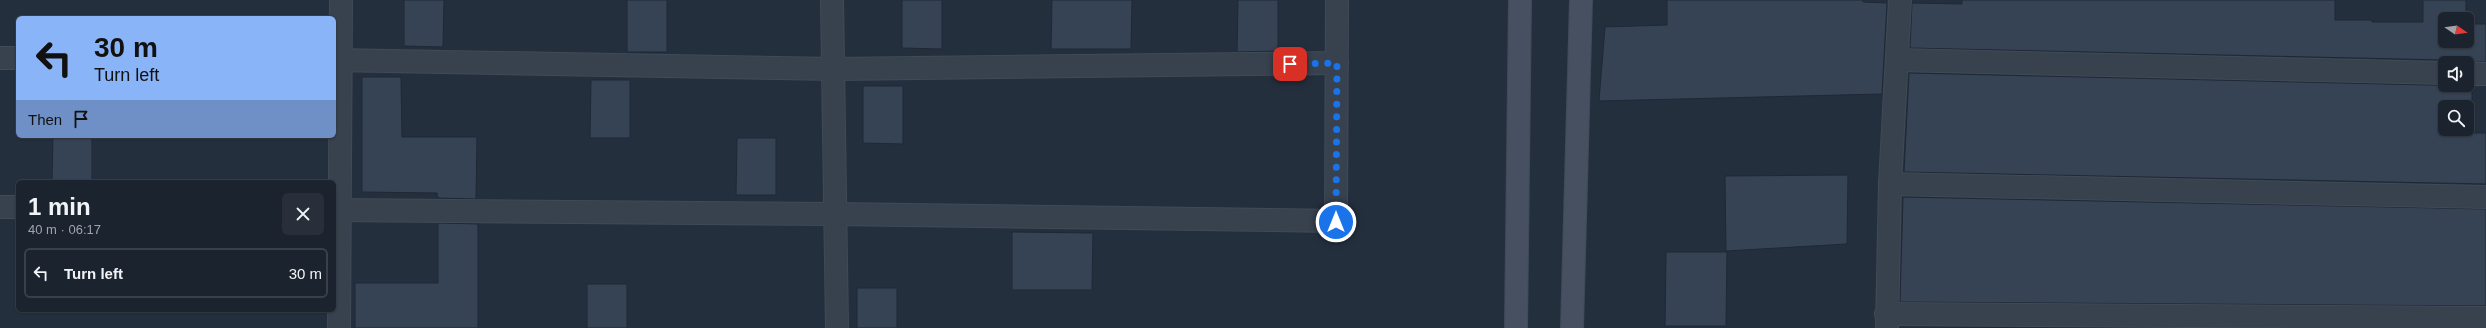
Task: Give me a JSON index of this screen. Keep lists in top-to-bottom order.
{
  "north": "right",
  "page": {
    "turn": ["30 m", "Turn left"],
    "then": "Then",
    "heading": ["1 min", "40 m · 06:17"],
    "list": [
      {
        "name": "Turn left",
        "value": "30 m"
      }
    ]
  }
}
